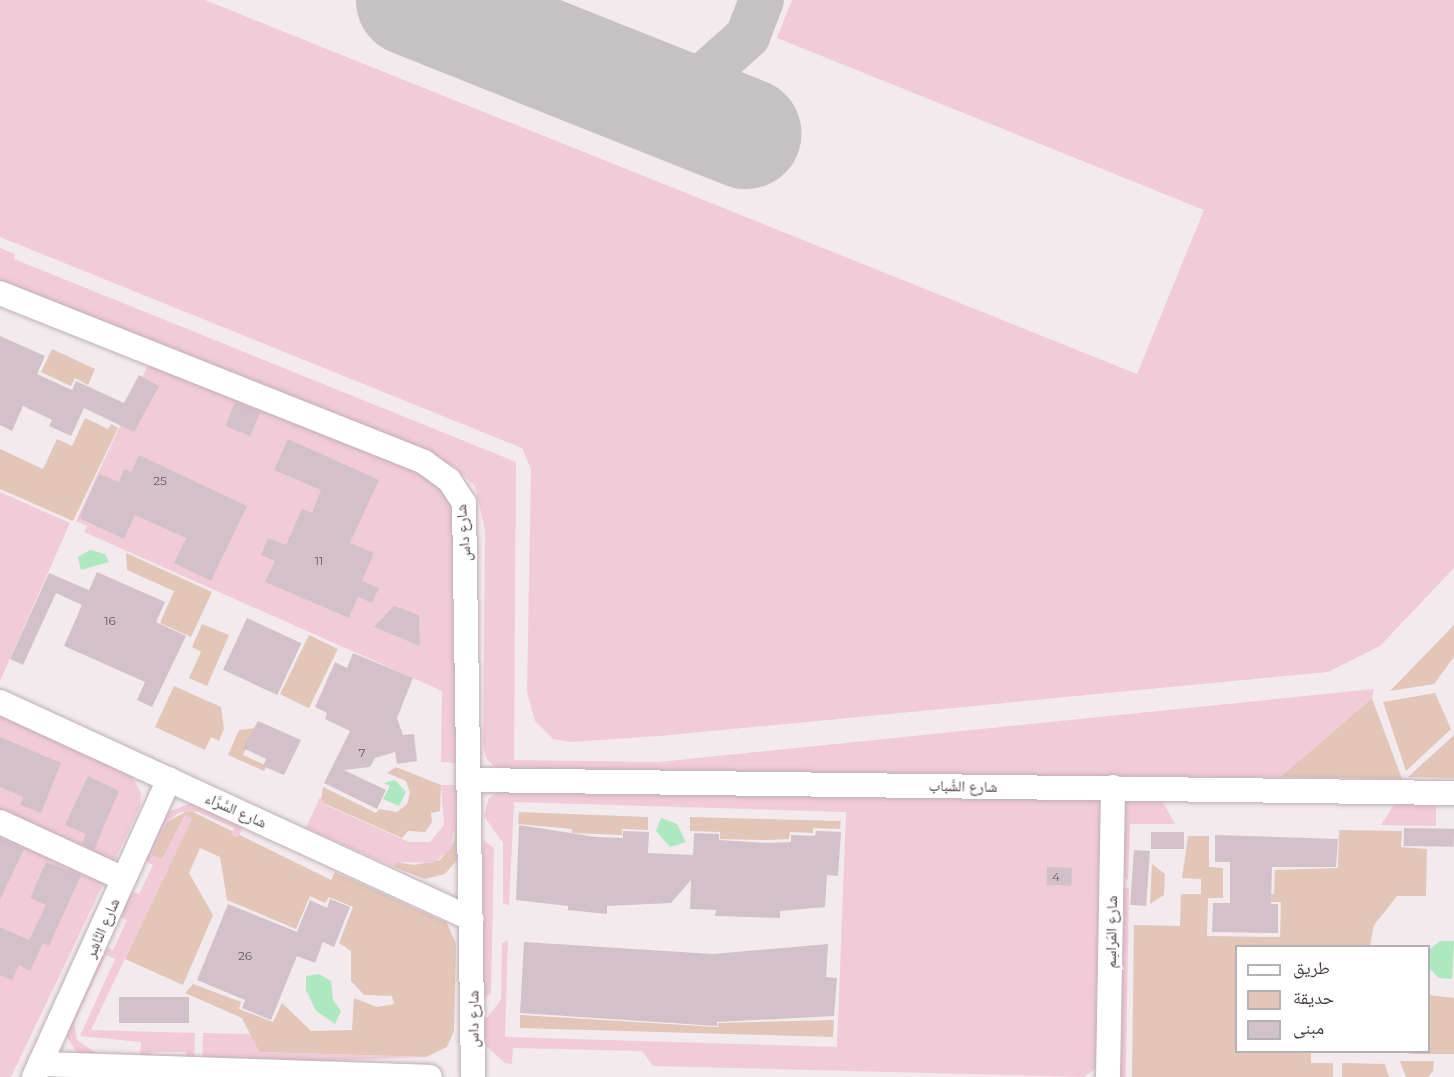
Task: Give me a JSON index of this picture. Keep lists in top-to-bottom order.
{
  "streets": {
    "street": [
      "شارع داس",
      "شارع الشَّباب",
      "شارع السَّرَّاء",
      "شارع النَّاشِر",
      "شارع المَراسِم"
    ]
  },
  "crossings": [
    ["شارع داس", "شارع الشَّباب"],
    ["شارع داس", "شارع السَّرَّاء"],
    ["شارع الشَّباب", "شارع المَراسِم"],
    ["شارع السَّرَّاء", "شارع النَّاشِر"]
  ],
  "house_numbers": [
    "25",
    "11",
    "16",
    "7",
    "4",
    "26"
  ],
  "legend": ["طريق", "حديقة", "مبنى"]
}
